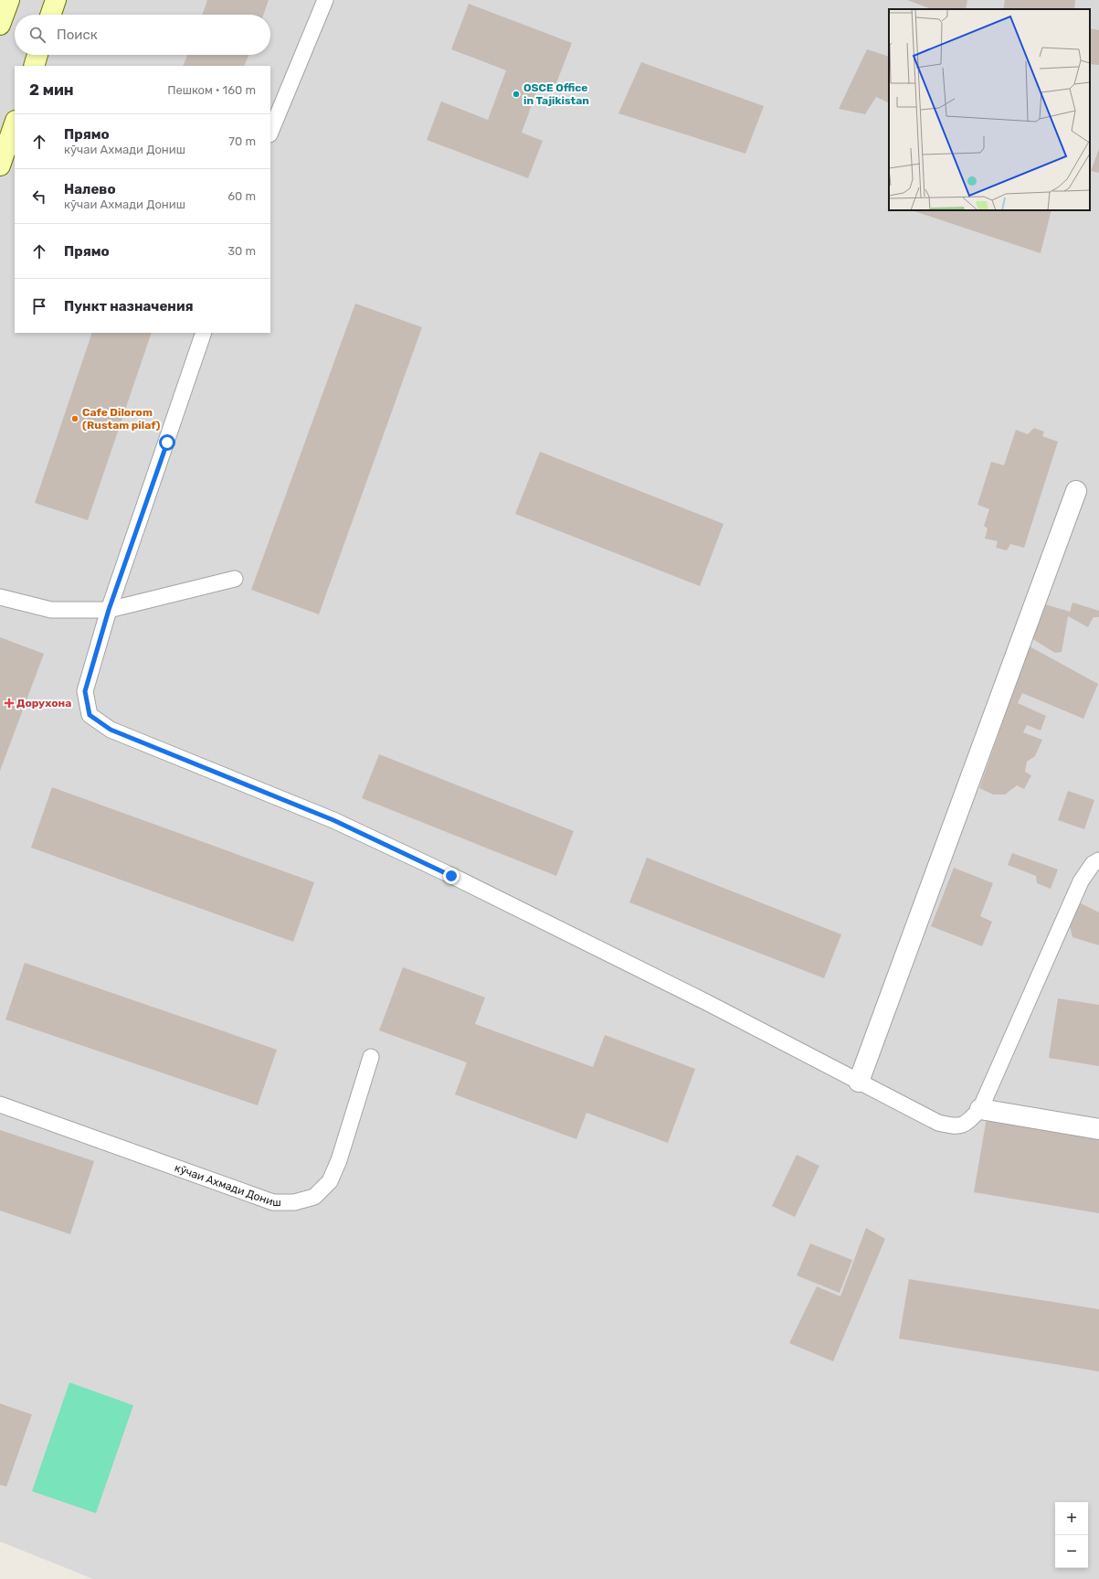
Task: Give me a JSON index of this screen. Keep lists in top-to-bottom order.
{
  "streets": {
    "lane": ["кӯчаи Ахмади Дониш"]
  },
  "places": {
    "other": ["OSCE Office in Tajikistan", "Cafe Dilorom (Rustam pilaf)"],
    "health": ["Дорухона"]
  },
  "page": {
    "search": "Поиск",
    "heading": ["2 мин", "Пешком · 160 m"],
    "list": [
      ["Прямо", "кӯчаи Ахмади Дониш", "70 m"],
      ["Налево", "кӯчаи Ахмади Дониш", "60 m"],
      ["Прямо", "30 m"],
      "Пункт назначения"
    ],
    "map_buttons": ["+", "−"]
  }
}
